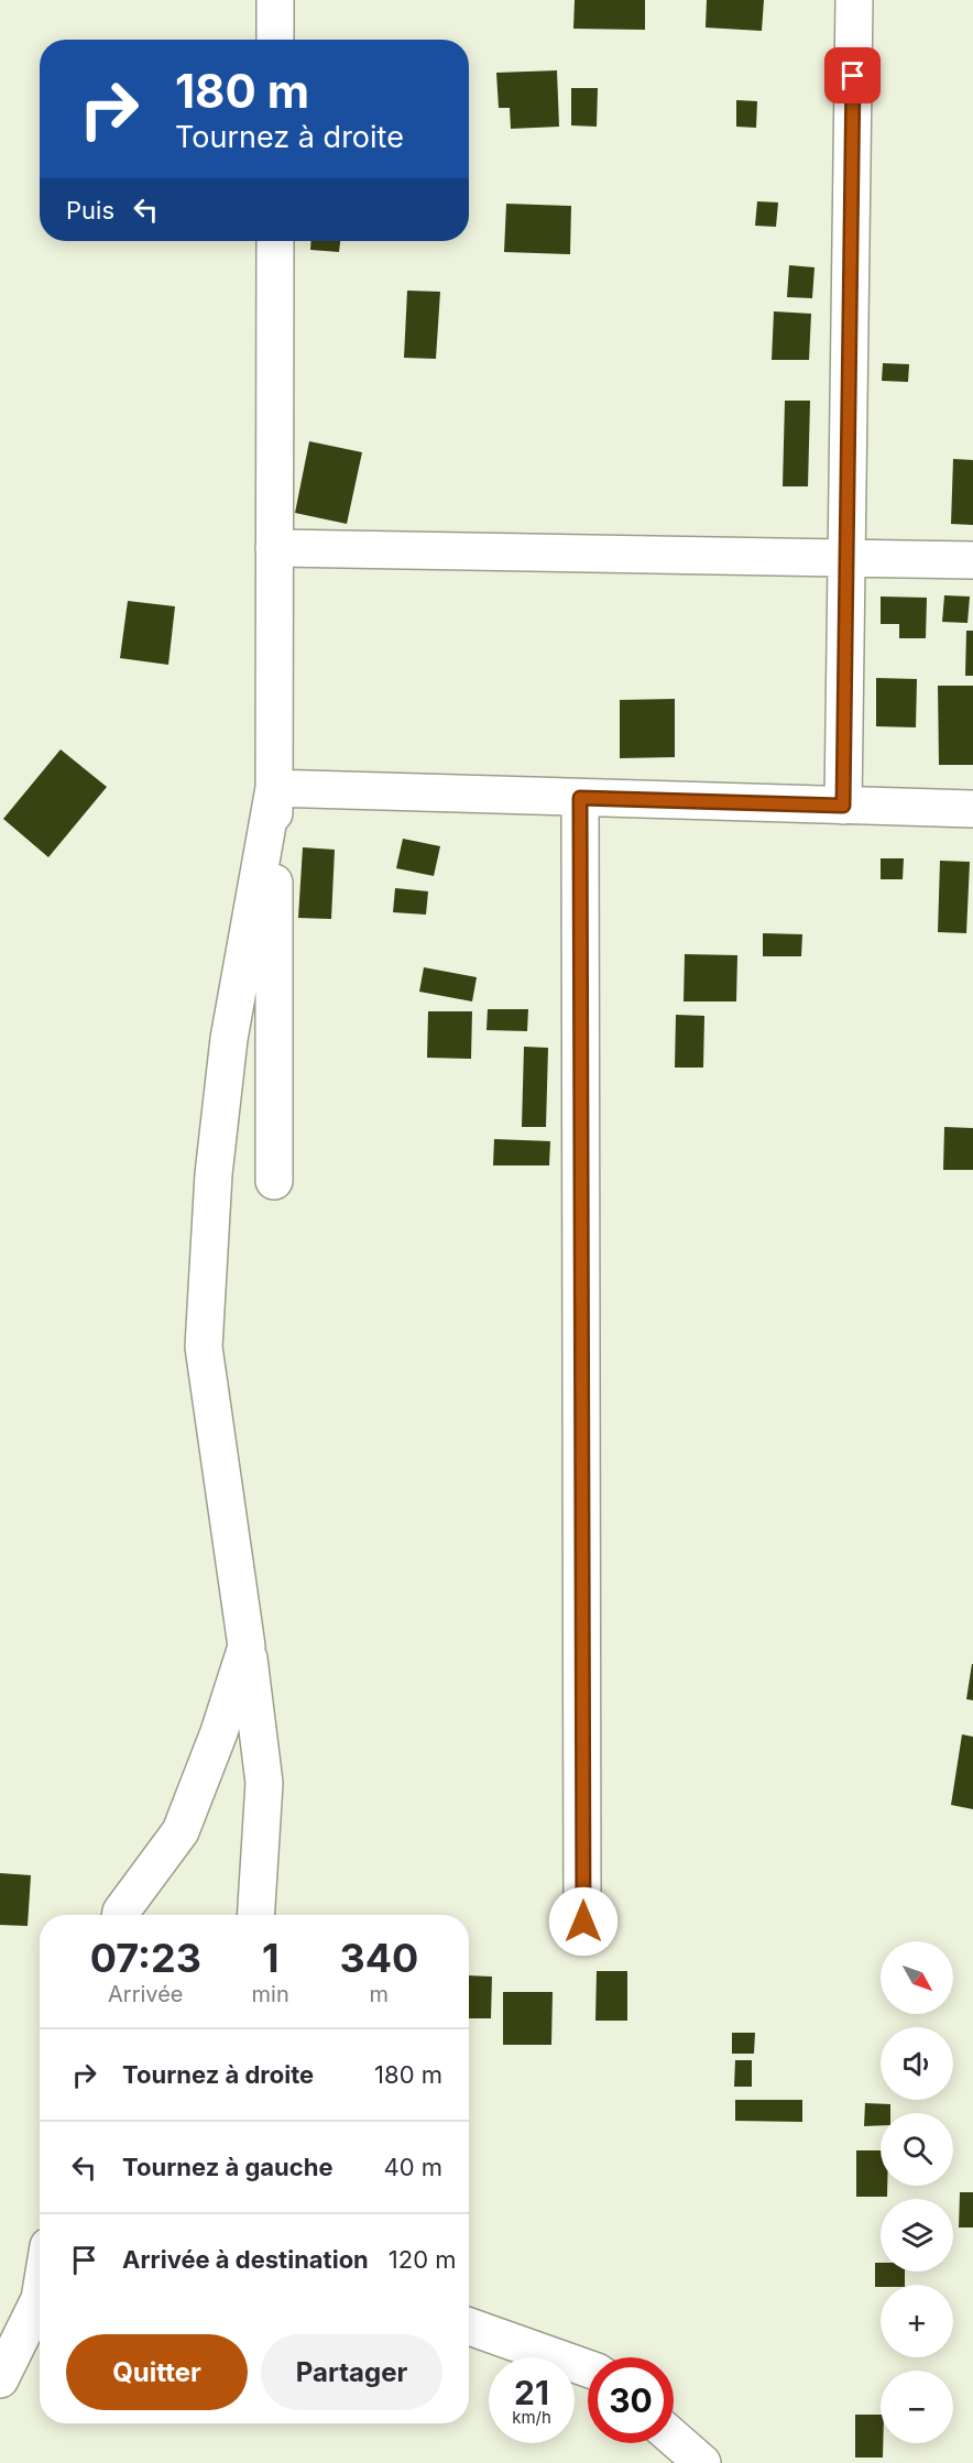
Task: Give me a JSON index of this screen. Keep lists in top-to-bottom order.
{
  "north": "bottom right",
  "page": {
    "turn": ["180 m", "Tournez à droite"],
    "then": "Puis",
    "eta": [
      "07:23",
      "Arrivée",
      "1",
      "min",
      "340",
      "m"
    ],
    "map_buttons": ["+", "−"],
    "list": [
      {
        "name": "Tournez à droite",
        "value": "180 m"
      },
      {
        "name": "Tournez à gauche",
        "value": "40 m"
      },
      {
        "name": "Arrivée à destination",
        "value": "120 m"
      }
    ],
    "buttons": ["Quitter", "Partager"],
    "speed": "21 km/h",
    "limit": "30"
  }
}
